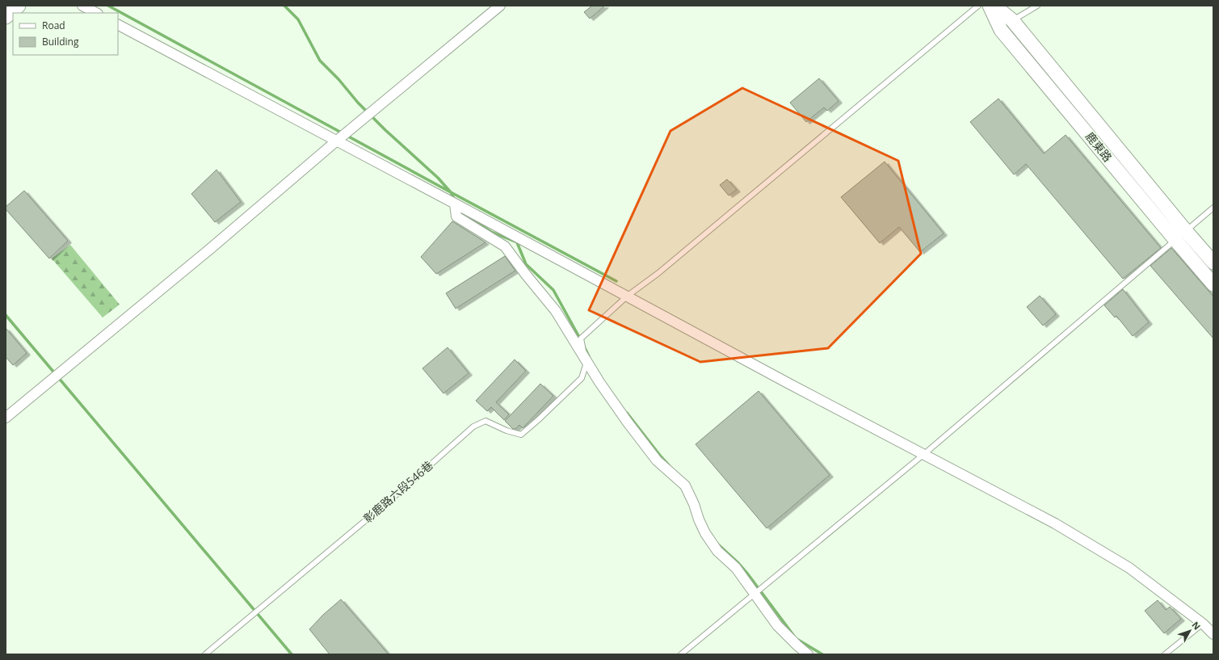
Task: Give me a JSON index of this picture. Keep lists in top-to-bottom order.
{
  "streets": {
    "street": ["鹿東路"],
    "lane": ["彰鹿路六段546巷"]
  },
  "legend": ["Road", "Building"],
  "north": "top right"
}
